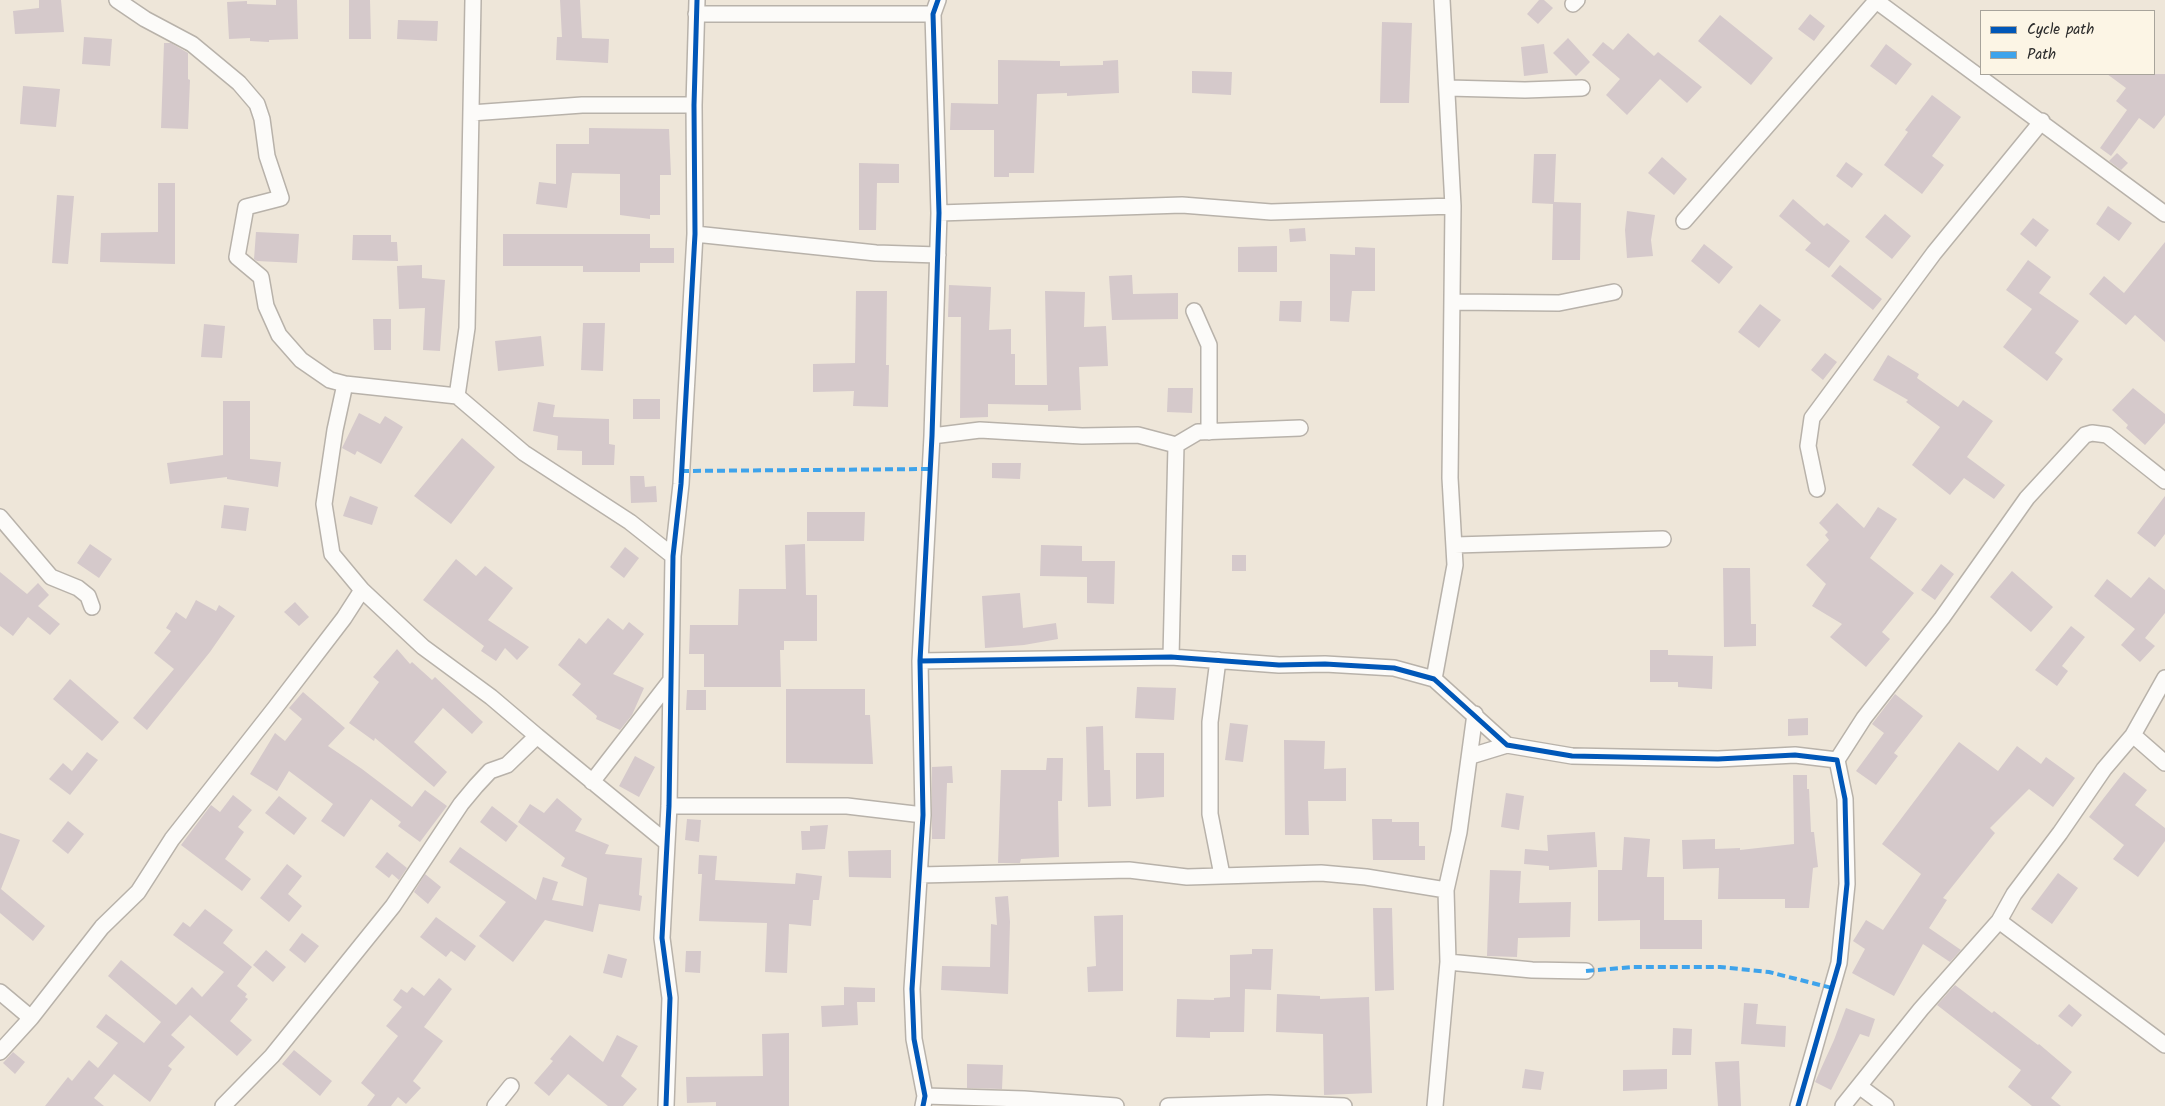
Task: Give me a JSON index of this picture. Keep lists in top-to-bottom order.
{
  "legend": ["Cycle path", "Path"]
}
